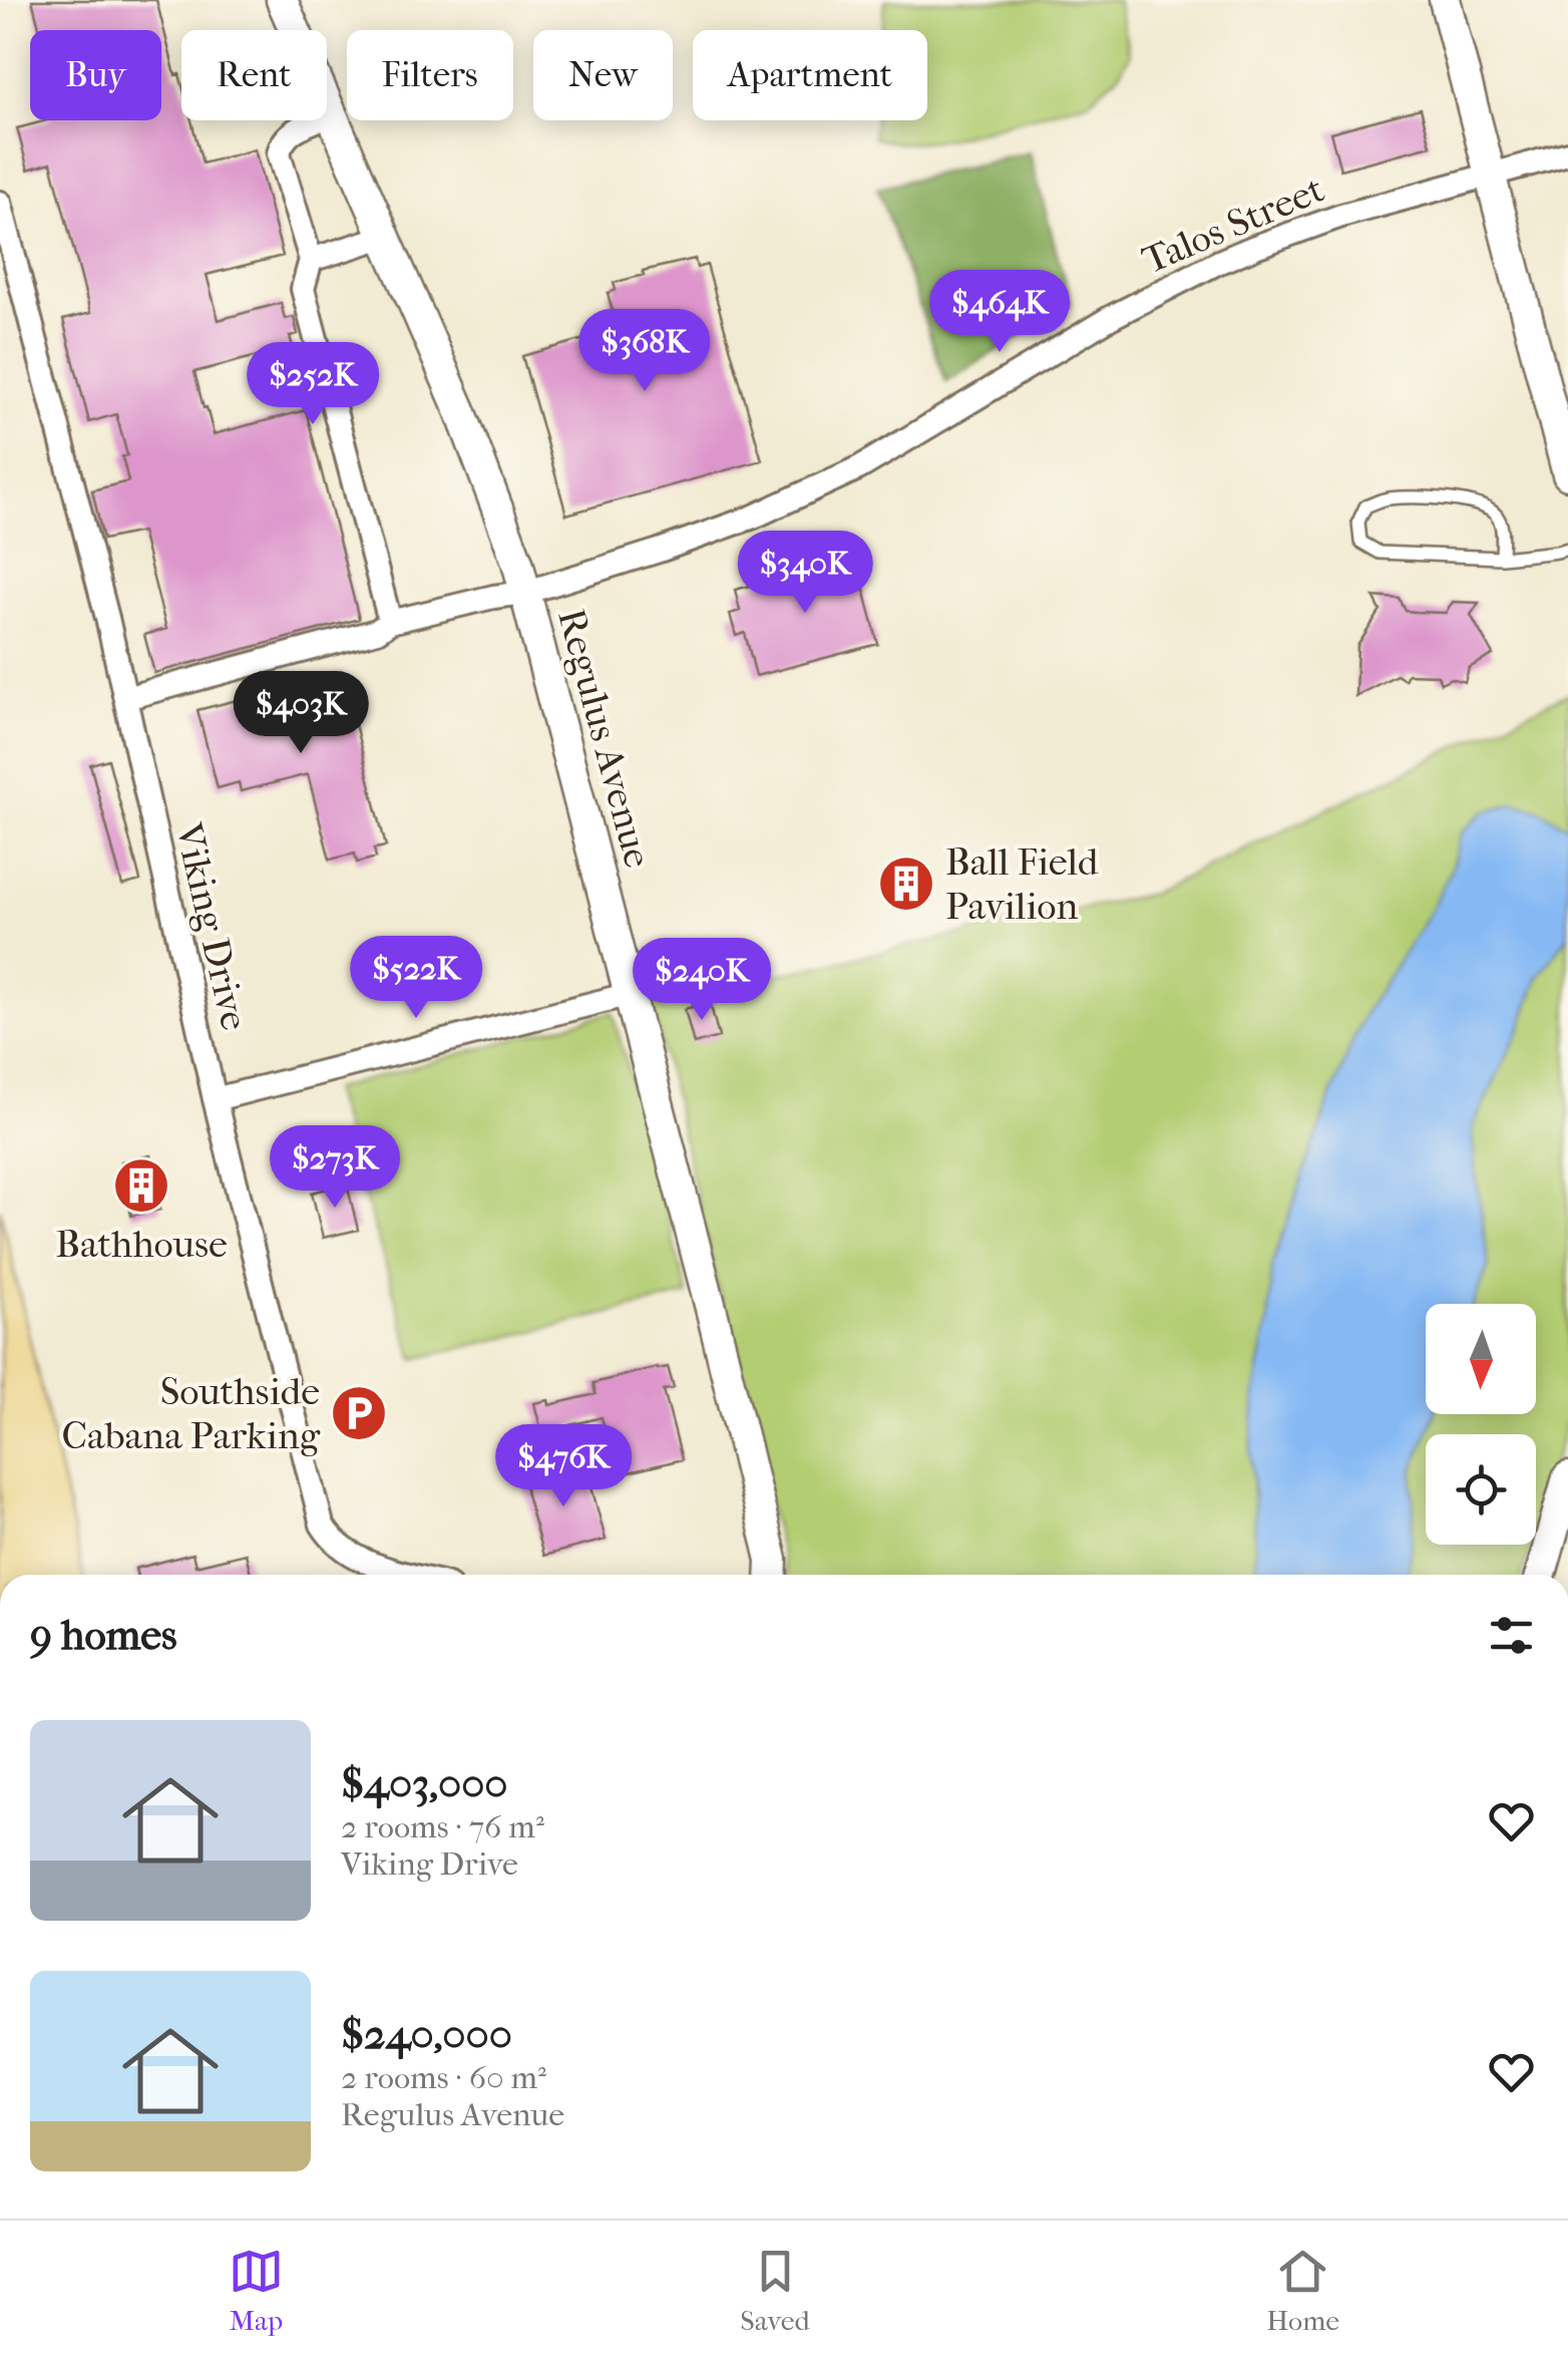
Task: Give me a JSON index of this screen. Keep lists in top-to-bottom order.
{
  "streets": {
    "street": ["Talos Street", "Regulus Avenue", "Viking Drive"]
  },
  "crossings": [
    ["Talos Street", "Regulus Avenue"],
    ["Talos Street", "Viking Drive"]
  ],
  "places": {
    "building": ["Ball Field Pavilion", "Bathhouse"],
    "parking": ["Southside Cabana Parking"]
  },
  "north": "bottom",
  "page": {
    "chip": [
      "Buy",
      "Rent",
      "Filters",
      "New",
      "Apartment"
    ],
    "price": [
      "$464K",
      "$368K",
      "$252K",
      "$340K",
      "$403K",
      "$522K",
      "$240K",
      "$273K",
      "$476K"
    ],
    "heading": "9 homes",
    "list": [
      {
        "name": "$403,000",
        "note": "2 rooms · 76 m² · Viking Drive"
      },
      {
        "name": "$240,000",
        "note": "2 rooms · 60 m² · Regulus Avenue"
      }
    ],
    "tabs": ["Map", "Saved", "Home"]
  }
}
